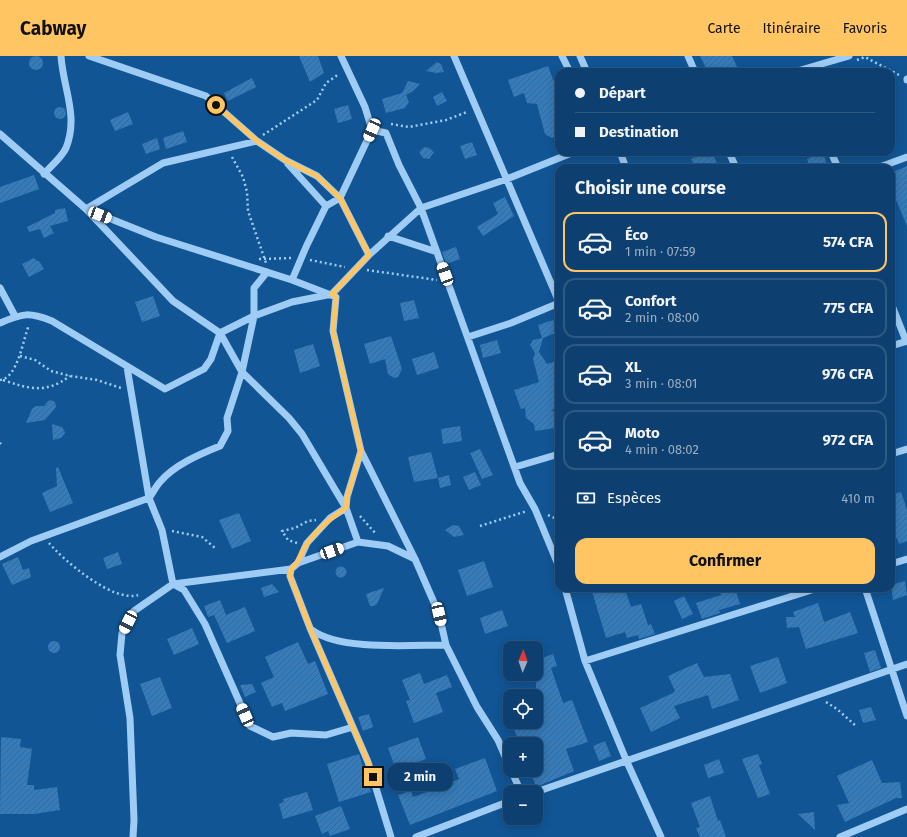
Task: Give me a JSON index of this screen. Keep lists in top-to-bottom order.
{
  "north": "top",
  "page": {
    "header": "Cabway",
    "nav": ["Carte", "Itinéraire", "Favoris"],
    "banner": ["Départ", "Destination"],
    "heading": "Choisir une course",
    "list": [
      {
        "name": "Éco",
        "note": "1 min · 07:59",
        "value": "574 CFA"
      },
      {
        "name": "Confort",
        "note": "2 min · 08:00",
        "value": "775 CFA"
      },
      {
        "name": "XL",
        "note": "3 min · 08:01",
        "value": "976 CFA"
      },
      {
        "name": "Moto",
        "note": "4 min · 08:02",
        "value": "972 CFA"
      }
    ],
    "pay": ["Espèces", "410 m"],
    "buttons": "Confirmer",
    "map_buttons": ["+", "−"],
    "bubble": "2 min"
  }
}
